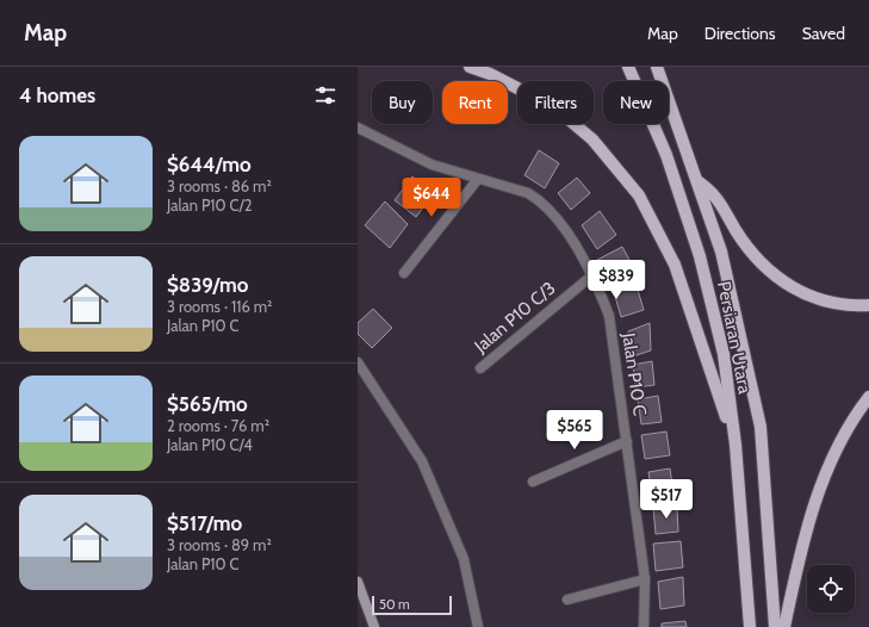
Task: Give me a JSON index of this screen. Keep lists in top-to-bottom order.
{
  "streets": {
    "main road": ["Persiaran Utara"],
    "street": ["Jalan P10 C/3", "Jalan P10 C"]
  },
  "crossings": [
    ["Jalan P10 C/3", "Jalan P10 C"]
  ],
  "scale_bar": "50 m",
  "page": {
    "header": "Map",
    "nav": ["Map", "Directions", "Saved"],
    "heading": "4 homes",
    "chip": [
      "Buy",
      "Rent",
      "Filters",
      "New"
    ],
    "list": [
      {
        "name": "$644/mo",
        "note": "3 rooms · 86 m² · Jalan P10 C/2"
      },
      {
        "name": "$839/mo",
        "note": "3 rooms · 116 m² · Jalan P10 C"
      },
      {
        "name": "$565/mo",
        "note": "2 rooms · 76 m² · Jalan P10 C/4"
      },
      {
        "name": "$517/mo",
        "note": "3 rooms · 89 m² · Jalan P10 C"
      }
    ],
    "price": [
      "$644",
      "$839",
      "$565",
      "$517"
    ],
    "scale": "50 m"
  }
}
